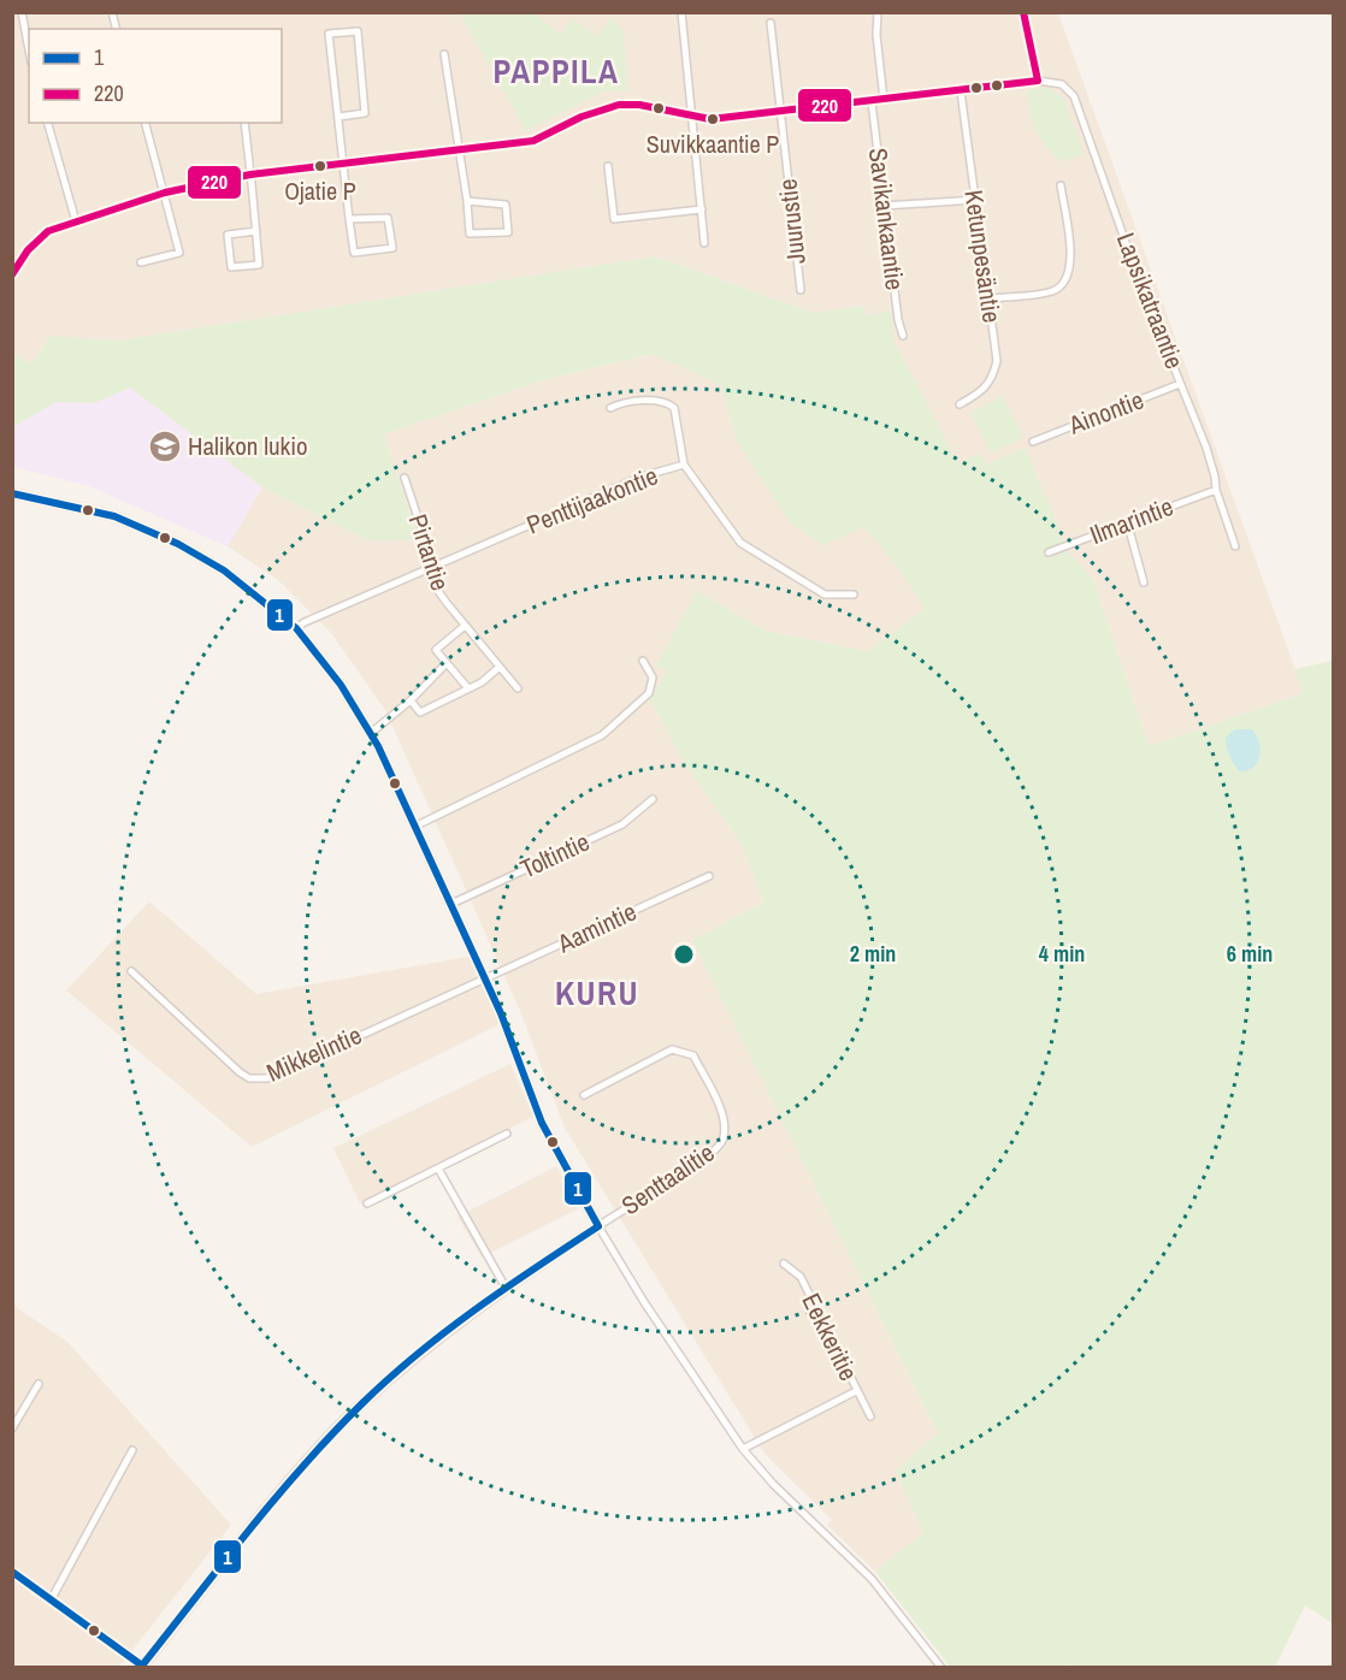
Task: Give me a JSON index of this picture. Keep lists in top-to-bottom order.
{
  "streets": {
    "street": [
      "Savikankaantie",
      "Juurustie",
      "Ketunpesäntie",
      "Lapsikatraantie",
      "Ainontie",
      "Penttijaakontie",
      "Ilmarintie",
      "Pirtantie",
      "Toltintie",
      "Aamintie",
      "Mikkelintie",
      "Senttaalitie",
      "Eekkeritie"
    ]
  },
  "crossings": [
    ["Lapsikatraantie", "Ainontie"],
    ["Lapsikatraantie", "Ilmarintie"],
    ["Penttijaakontie", "Pirtantie"],
    ["Aamintie", "Mikkelintie"]
  ],
  "districts": ["PAPPILA", "KURU"],
  "places": {
    "other": ["Suvikkaantie P", "Ojatie P"],
    "school or university": ["Halikon lukio"]
  },
  "lines": ["transit line 220", "transit line 1"],
  "legend": ["1", "220"],
  "rings": ["2 min", "4 min", "6 min"]
}
